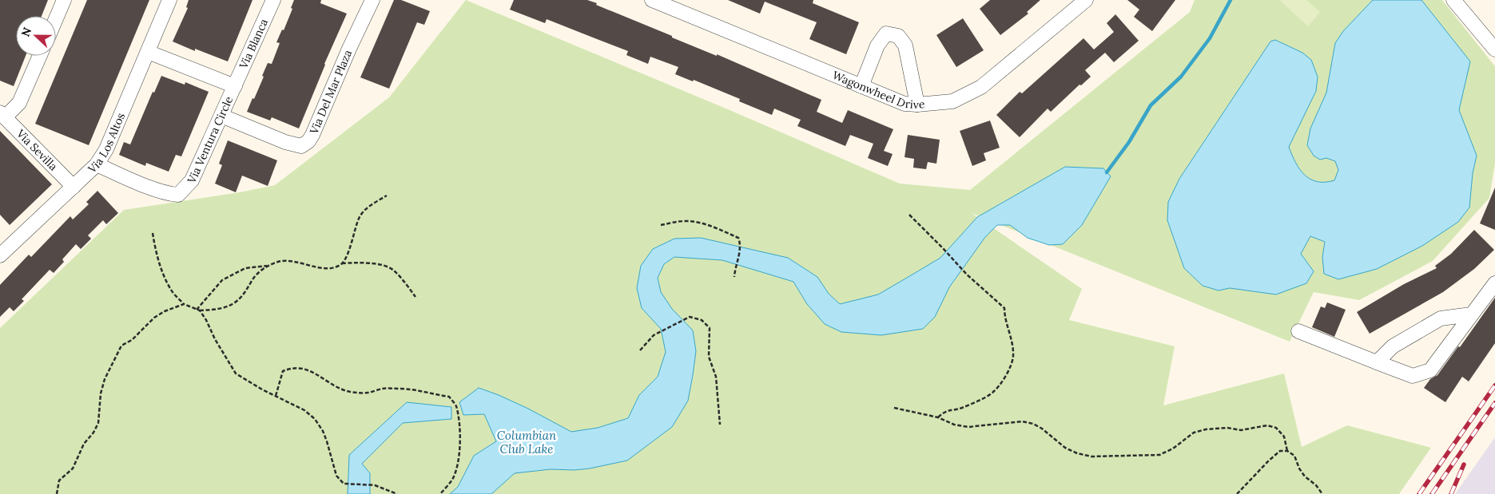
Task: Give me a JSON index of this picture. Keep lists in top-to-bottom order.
{
  "streets": {
    "street": [
      "Via Blanca",
      "Wagonwheel Drive",
      "Via Del Mar Plaza",
      "Via Ventura Circle",
      "Via Los Altos",
      "Via Sevilla"
    ]
  },
  "crossings": [
    ["Via Blanca", "Via Ventura Circle"],
    ["Via Del Mar Plaza", "Via Ventura Circle"],
    ["Via Ventura Circle", "Via Los Altos"],
    ["Via Los Altos", "Via Sevilla"]
  ],
  "water": ["Columbian Club Lake"],
  "north": "left"
}
